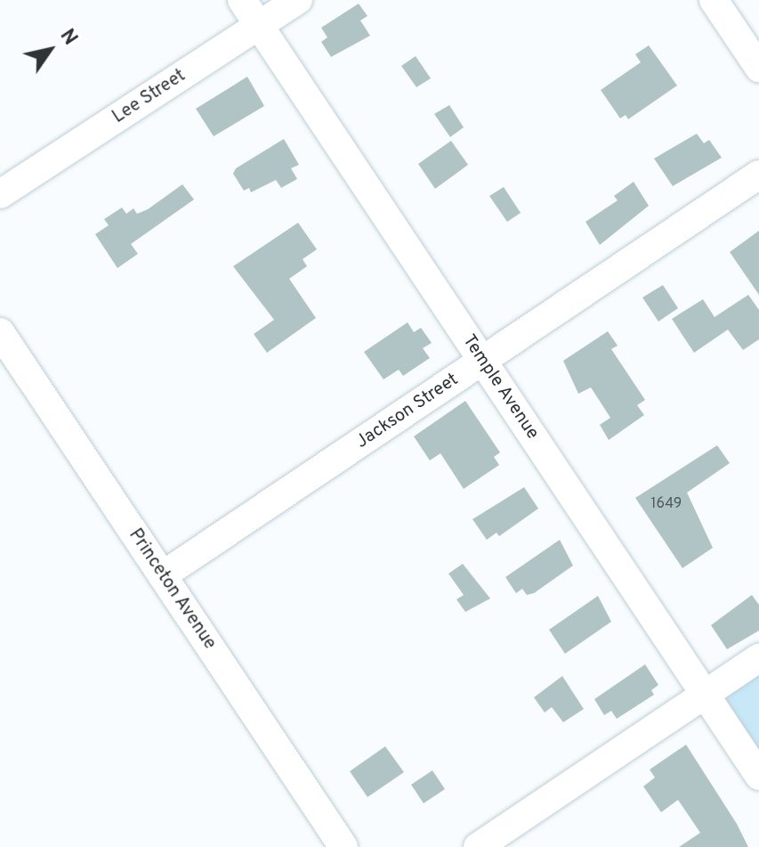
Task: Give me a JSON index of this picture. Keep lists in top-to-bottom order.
{
  "streets": {
    "street": [
      "Lee Street",
      "Temple Avenue",
      "Jackson Street",
      "Princeton Avenue"
    ]
  },
  "crossings": [
    ["Lee Street", "Temple Avenue"],
    ["Temple Avenue", "Jackson Street"],
    ["Jackson Street", "Princeton Avenue"]
  ],
  "house_numbers": ["1649"],
  "north": "top right"
}
